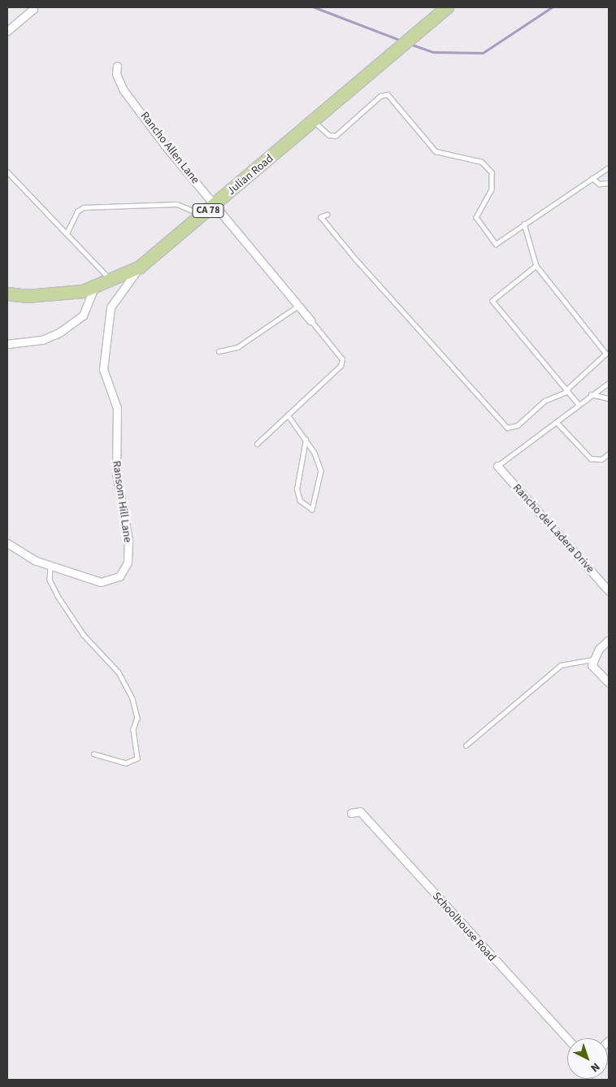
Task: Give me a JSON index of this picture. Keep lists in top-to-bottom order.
{
  "streets": {
    "main road": ["Julian Road", "CA 78"],
    "street": [
      "Rancho Allen Lane",
      "Ransom Hill Lane",
      "Rancho del Ladera Drive",
      "Schoolhouse Road"
    ]
  },
  "crossings": [
    ["Rancho Allen Lane", "Julian Road"],
    ["Julian Road", "Ransom Hill Lane"]
  ],
  "north": "bottom right"
}
